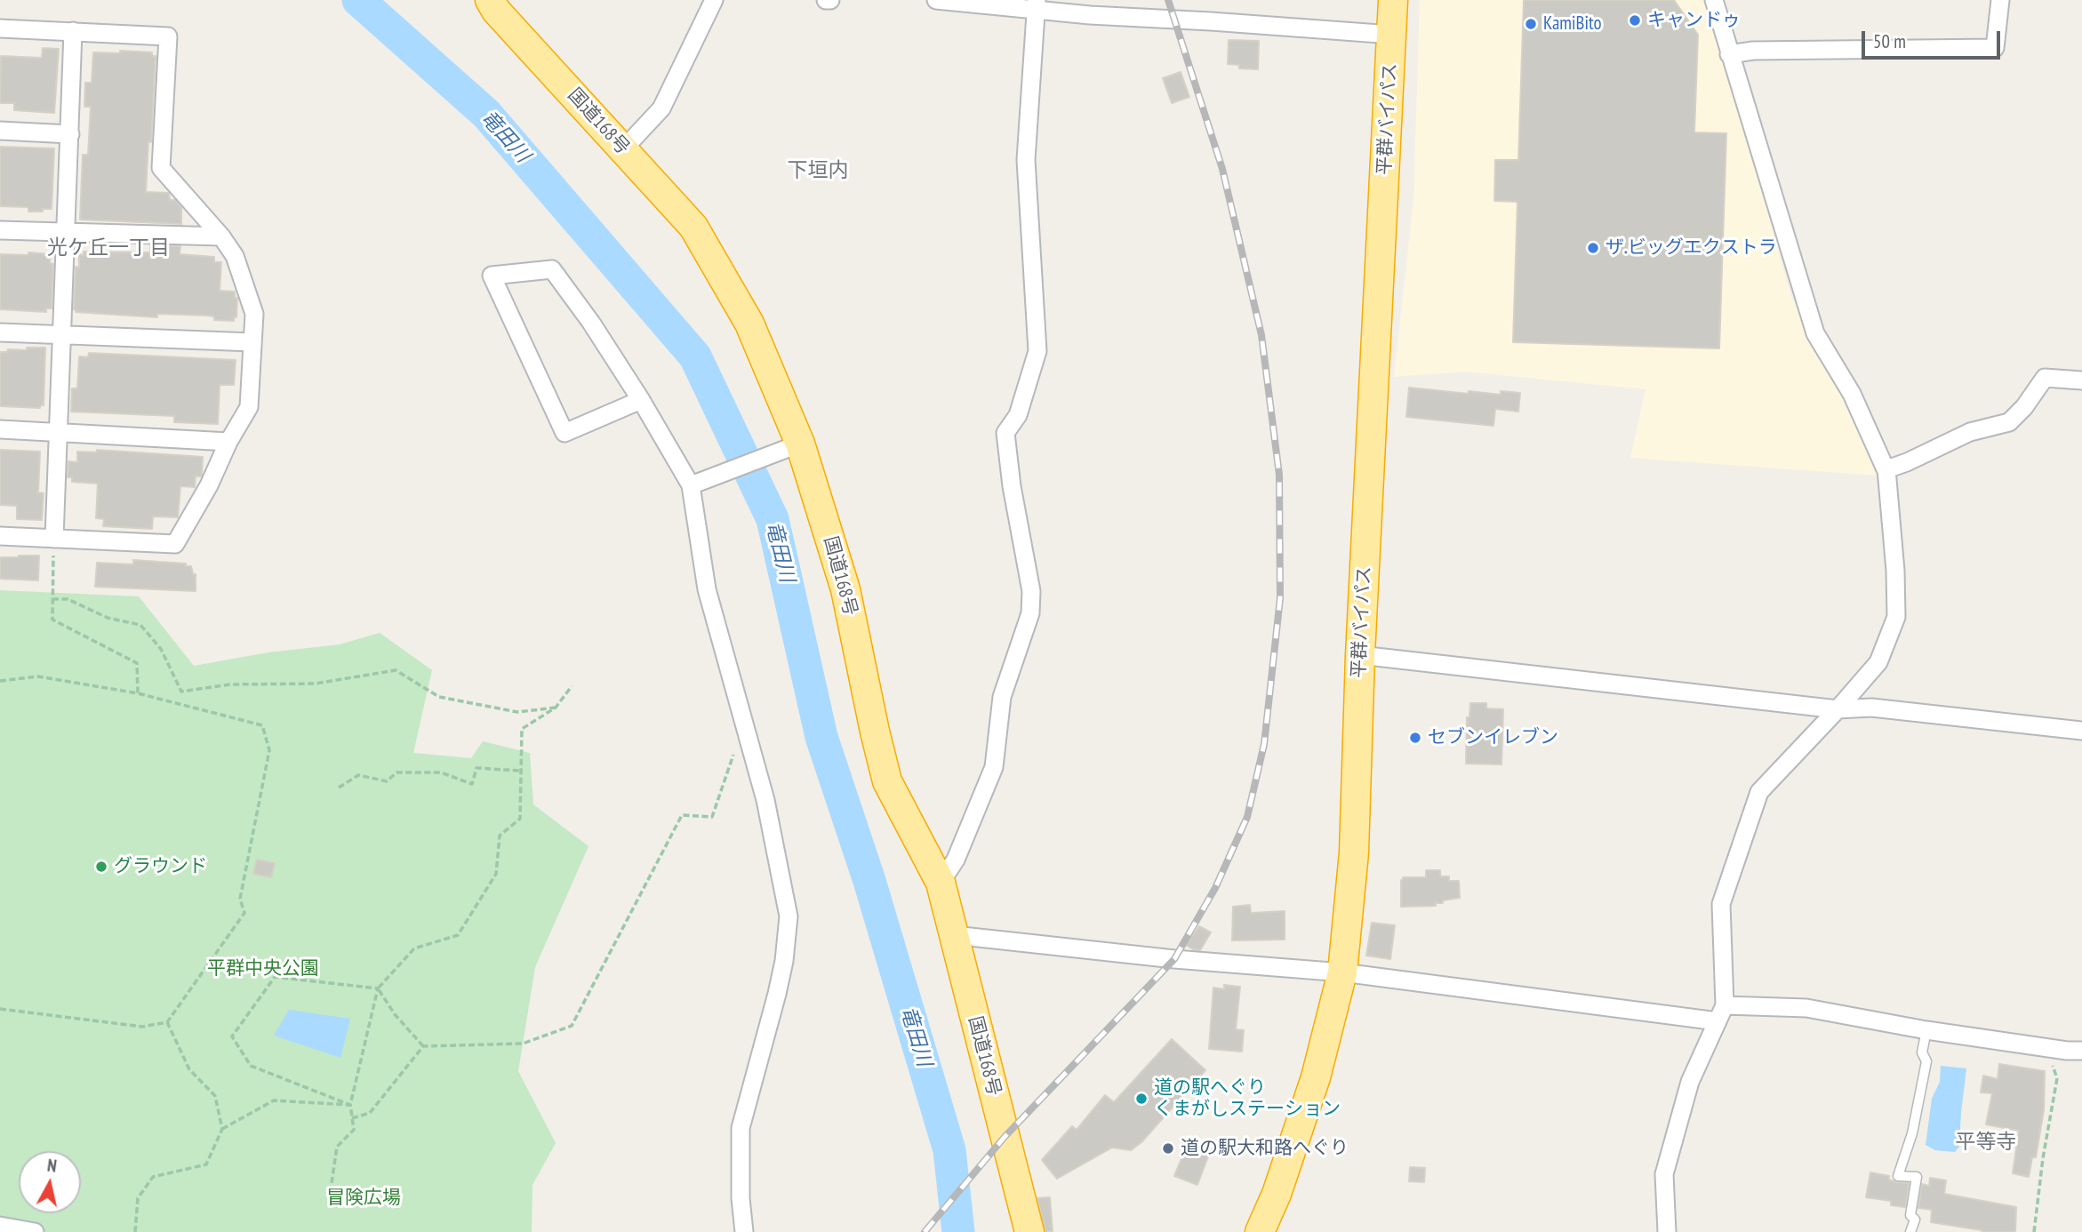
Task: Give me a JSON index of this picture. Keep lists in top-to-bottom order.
{
  "streets": {
    "highway": ["平群バイパス", "国道168号"]
  },
  "districts": ["下垣内", "光ケ丘一丁目", "平等寺"],
  "water": ["竜田川"],
  "parks": ["平群中央公園", "冒険広場"],
  "places": [
    "キャンドゥ",
    "KamiBito",
    "ザ.ビッグエクストラ",
    "セブンイレブン",
    "グラウンド",
    "道の駅へぐり くまがしステーション",
    "道の駅大和路へぐり"
  ],
  "scale_bar": "50 m",
  "north": "top"
}
